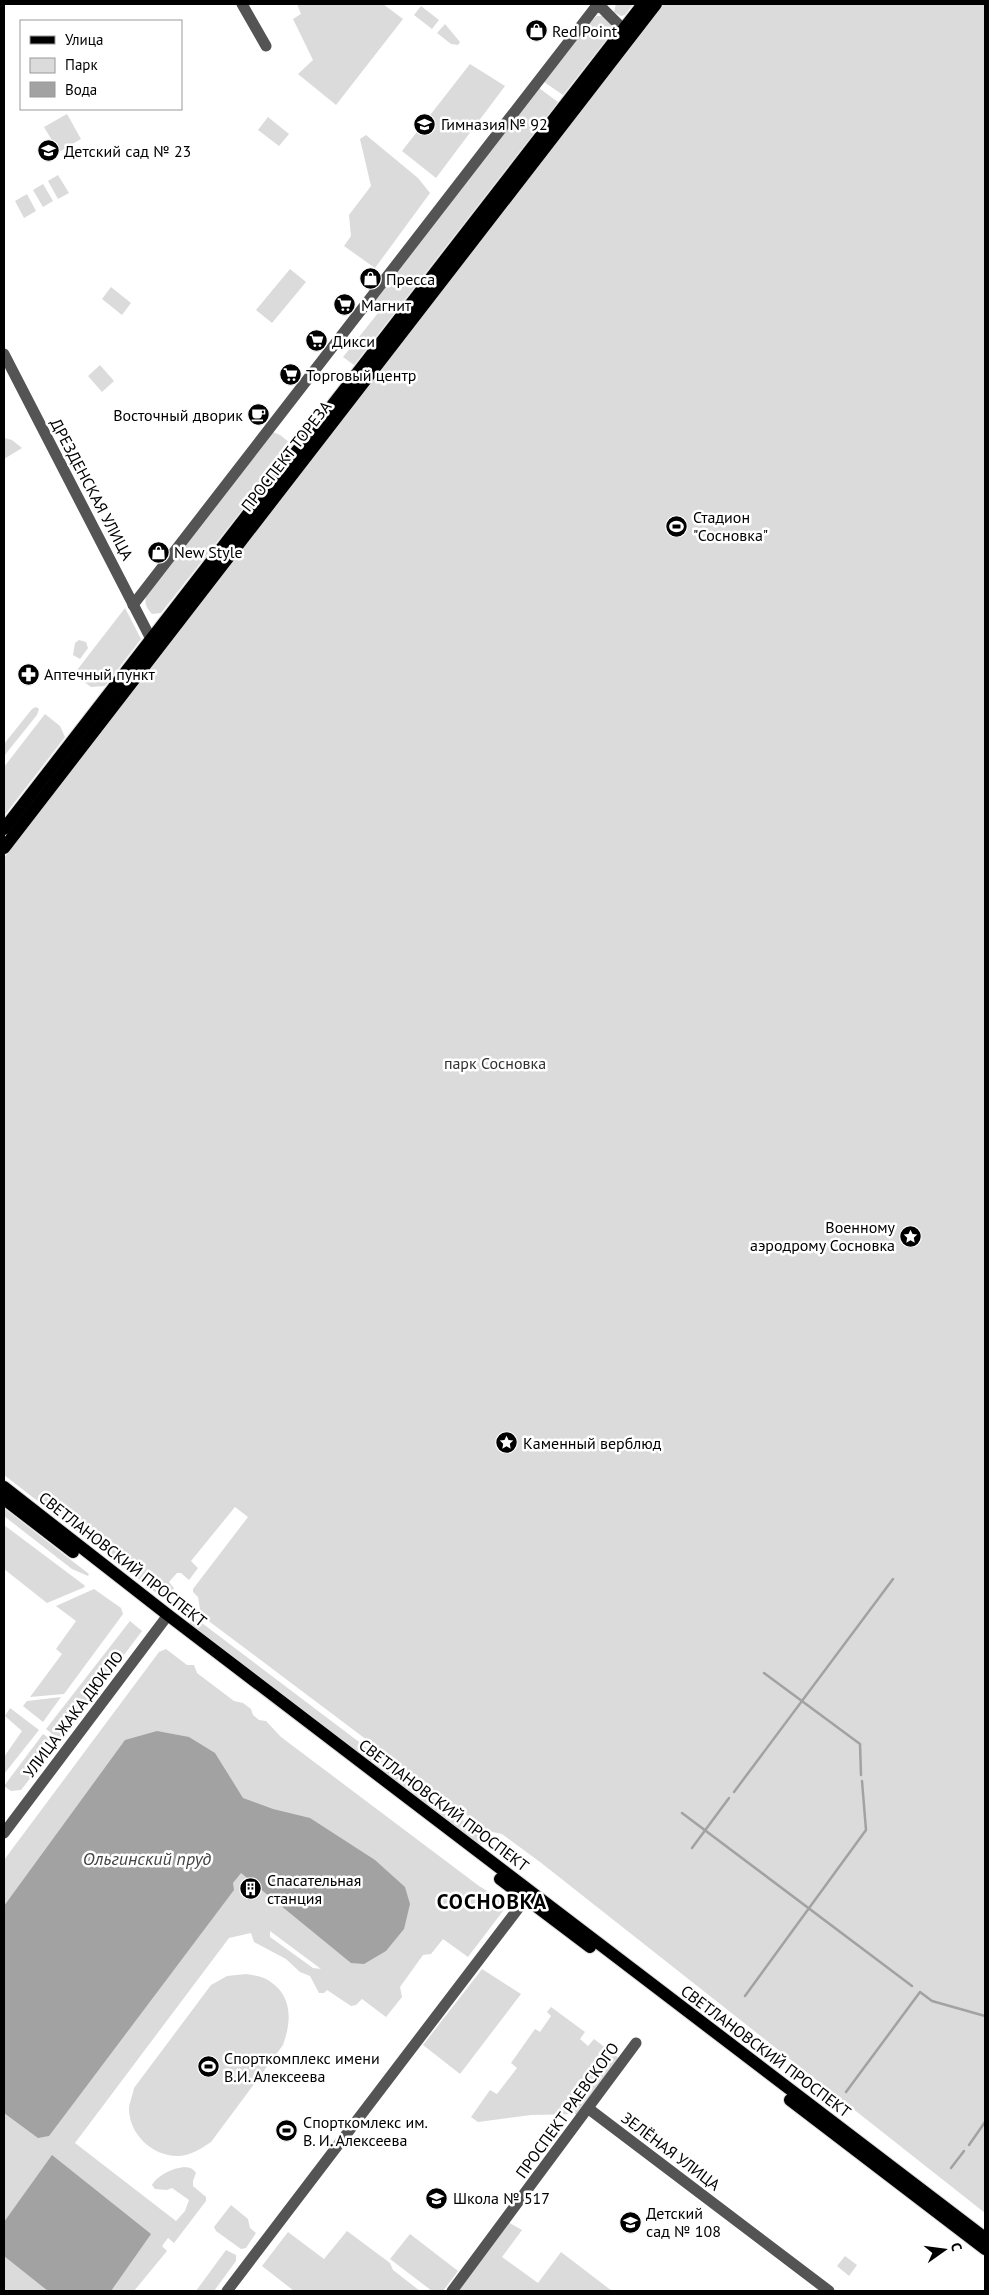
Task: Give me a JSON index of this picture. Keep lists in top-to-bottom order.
{
  "streets": {
    "main road": ["ПРОСПЕКТ ТОРЕЗА", "СВЕТЛАНОВСКИЙ ПРОСПЕКТ"],
    "street": [
      "ДРЕЗДЕНСКАЯ УЛИЦА",
      "УЛИЦА ЖАКА ДЮКЛО",
      "ПРОСПЕКТ РАЕВСКОГО",
      "ЗЕЛЁНАЯ УЛИЦА"
    ]
  },
  "crossings": [
    ["ПРОСПЕКТ ТОРЕЗА", "ДРЕЗДЕНСКАЯ УЛИЦА"],
    ["СВЕТЛАНОВСКИЙ ПРОСПЕКТ", "УЛИЦА ЖАКА ДЮКЛО"],
    ["ПРОСПЕКТ РАЕВСКОГО", "ЗЕЛЁНАЯ УЛИЦА"]
  ],
  "districts": ["СОСНОВКА"],
  "water": ["Ольгинский пруд"],
  "parks": ["парк Сосновка"],
  "places": {
    "shop": ["Red Point", "Пресса", "New Style"],
    "school or university": [
      "Гимназия № 92",
      "Детский сад № 23",
      "Школа № 517",
      "Детский сад № 108"
    ],
    "supermarket": ["Магнит", "Дикси", "Торговый центр"],
    "cafe": ["Восточный дворик"],
    "sports": ["Стадион \"Сосновка\"", "Спорткомплекс имени В.И. Алексеева", "Спорткомлекс им. В. И. Алексеева"],
    "pharmacy": ["Аптечный пункт"],
    "place": ["Военному аэродрому Сосновка", "Каменный верблюд"],
    "building": ["Спасательная станция"]
  },
  "legend": ["Улица", "Парк", "Вода"],
  "north": "right"
}
